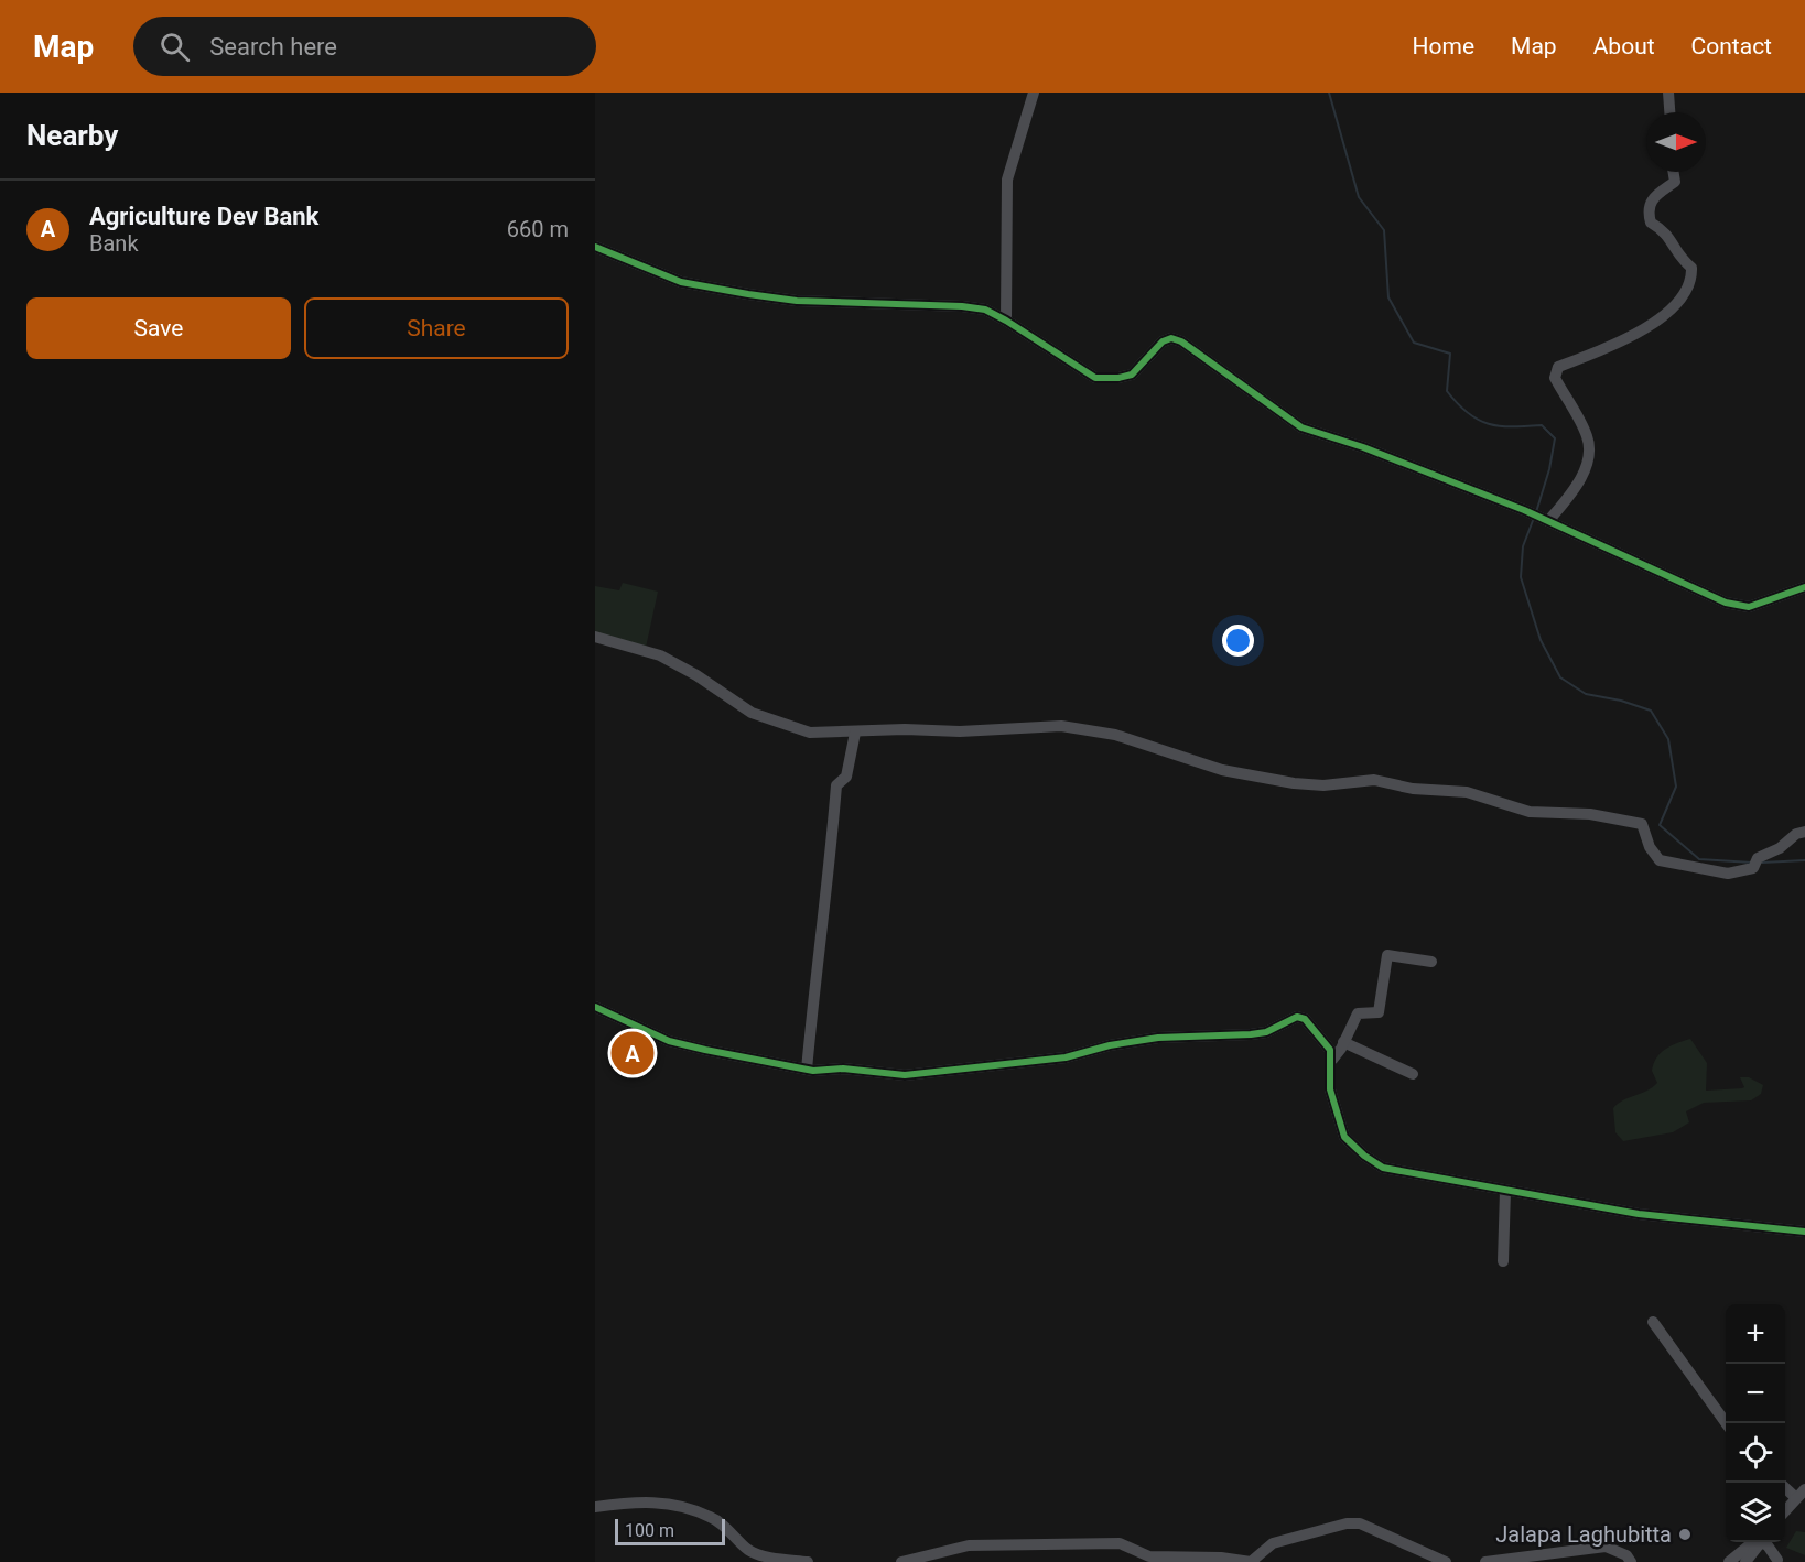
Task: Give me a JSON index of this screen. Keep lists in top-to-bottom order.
{
  "places": ["Jalapa Laghubitta"],
  "scale_bar": "100 m",
  "north": "right",
  "page": {
    "header": "Map",
    "search": "Search here",
    "nav": [
      "Home",
      "Map",
      "About",
      "Contact"
    ],
    "heading": "Nearby",
    "list": [
      {
        "mark": "A",
        "name": "Agriculture Dev Bank",
        "note": "Bank",
        "value": "660 m"
      }
    ],
    "buttons": ["Save", "Share"],
    "pins": "A",
    "map_buttons": ["+", "−"],
    "scale": "100 m"
  }
}
